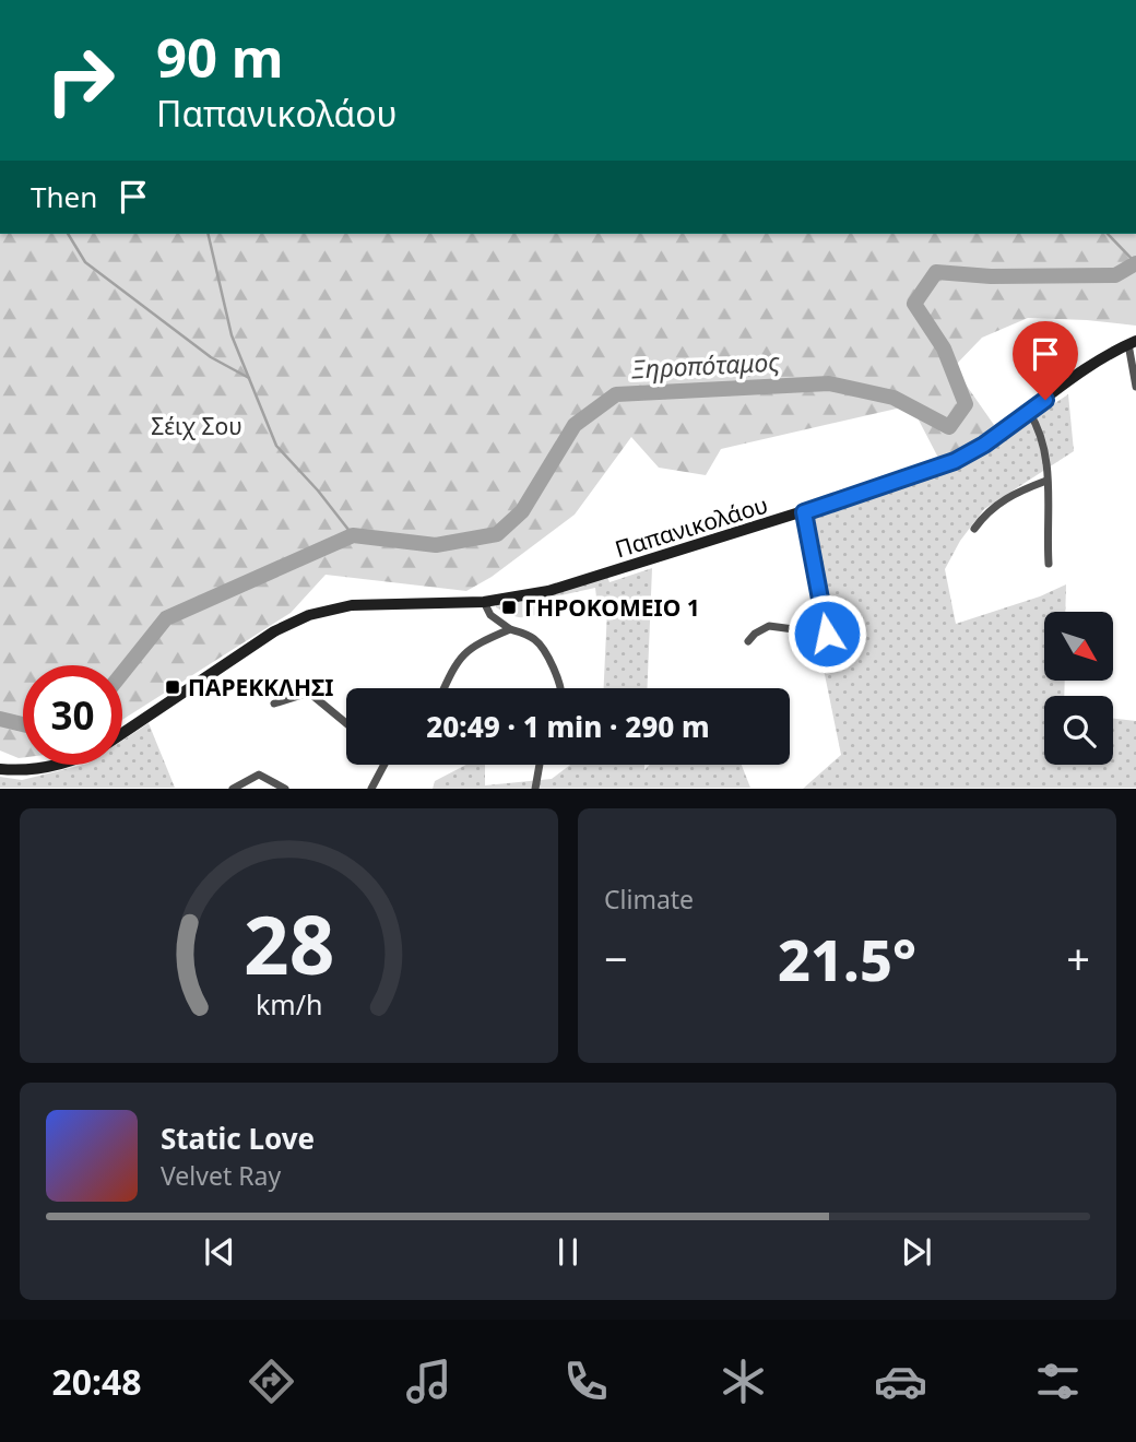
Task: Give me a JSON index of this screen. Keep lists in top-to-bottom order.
{
  "streets": {
    "main road": ["Παπανικολάου"]
  },
  "water": ["Ξηροπόταμος"],
  "parks": ["Σέιχ Σου"],
  "places": {
    "transit": ["ΓΗΡΟΚΟΜΕΙΟ 1", "ΠΑΡΕΚΚΛΗΣΙ"]
  },
  "north": "bottom right",
  "page": {
    "turn": ["90 m", "Παπανικολάου"],
    "then": "Then",
    "limit": "30",
    "trip": "20:49 · 1 min · 290 m",
    "tile": "Climate",
    "heat": ["−", "21.5°", "+"],
    "song": ["Static Love", "Velvet Ray"],
    "tabs": "20:48",
    "gauge": ["28", "km/h"]
  }
}
